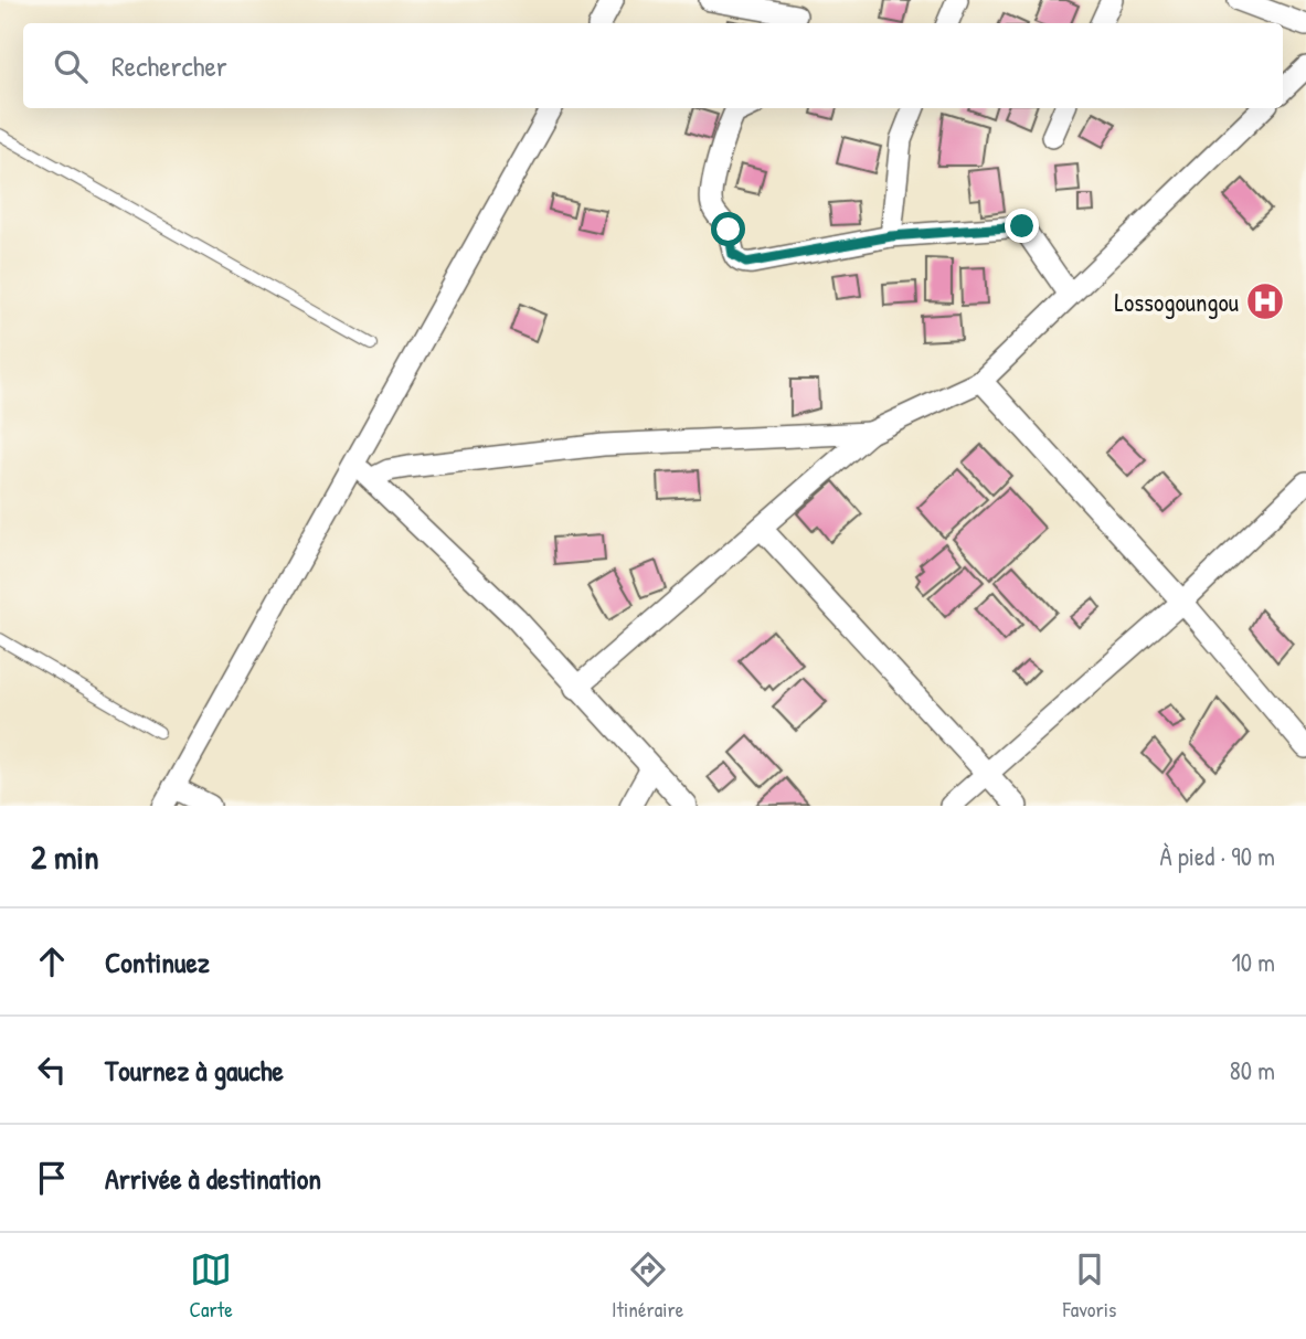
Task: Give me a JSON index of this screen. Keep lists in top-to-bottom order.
{
  "places": {
    "hospital": ["Lossogoungou"]
  },
  "page": {
    "search": "Rechercher",
    "heading": ["2 min", "À pied · 90 m"],
    "list": [
      ["Continuez", "10 m"],
      ["Tournez à gauche", "80 m"],
      "Arrivée à destination"
    ],
    "nav": ["Carte", "Itinéraire", "Favoris"]
  }
}
